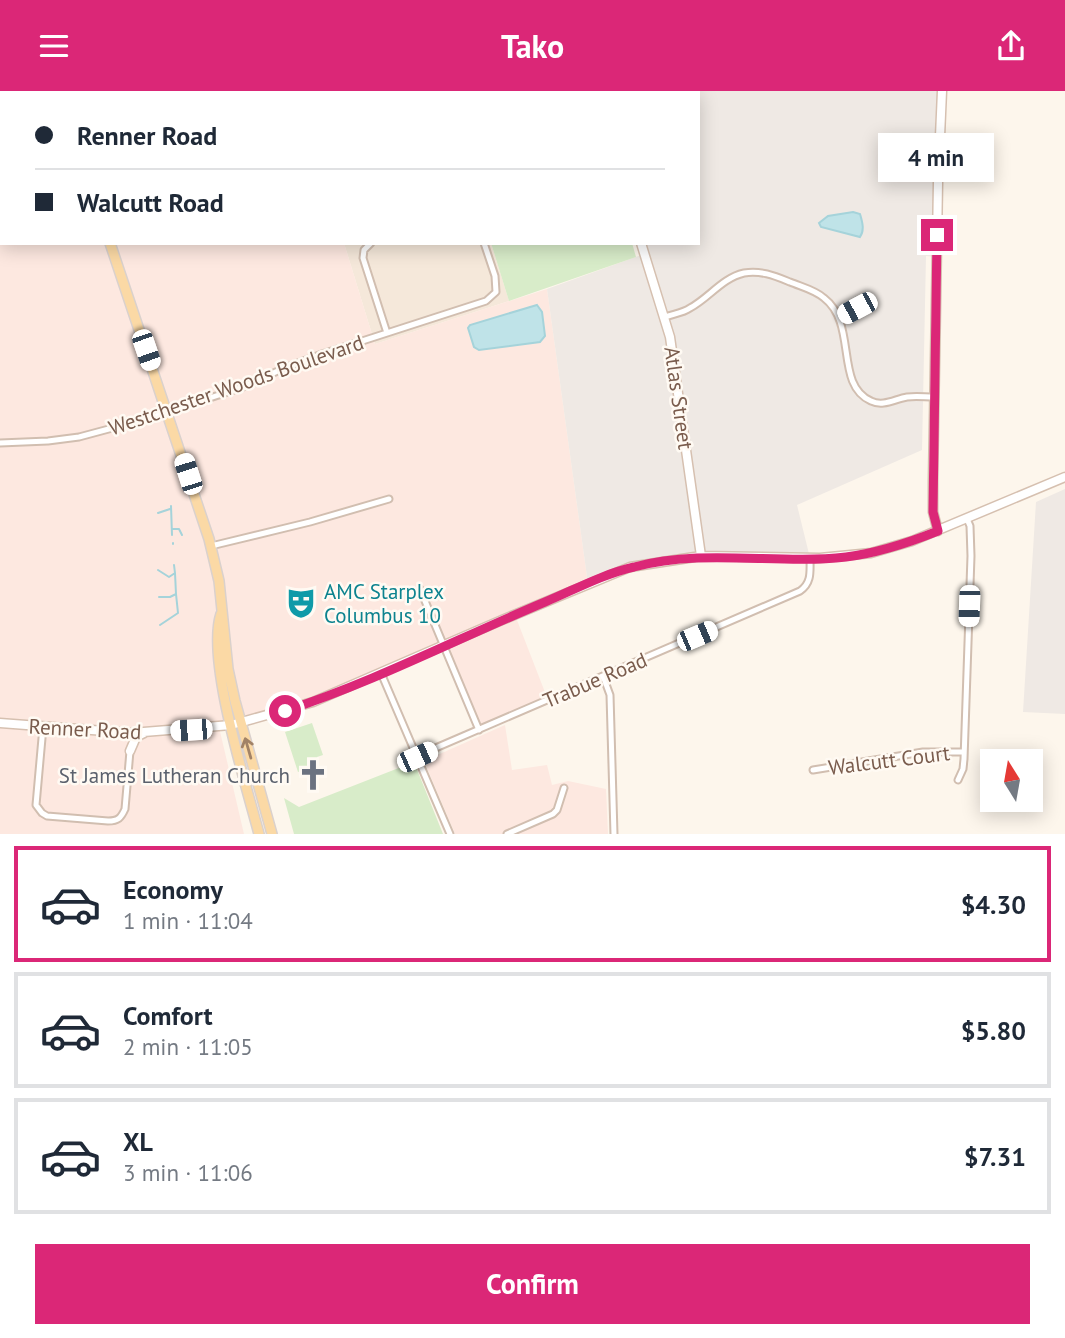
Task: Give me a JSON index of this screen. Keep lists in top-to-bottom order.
{
  "streets": {
    "main road": ["Atlas Street", "Renner Road"],
    "street": ["Westchester Woods Boulevard", "Trabue Road", "Walcutt Court"]
  },
  "crossings": [
    ["Atlas Street", "Renner Road"],
    ["Trabue Road", "Renner Road"]
  ],
  "places": {
    "theatre": ["AMC Starplex Columbus 10"],
    "church": ["St James Lutheran Church"]
  },
  "north": "top",
  "page": {
    "header": "Tako",
    "banner": ["Renner Road", "Walcutt Road"],
    "bubble": "4 min",
    "list": [
      {
        "name": "Economy",
        "note": "1 min · 11:04",
        "value": "$4.30"
      },
      {
        "name": "Comfort",
        "note": "2 min · 11:05",
        "value": "$5.80"
      },
      {
        "name": "XL",
        "note": "3 min · 11:06",
        "value": "$7.31"
      }
    ],
    "buttons": "Confirm"
  }
}
